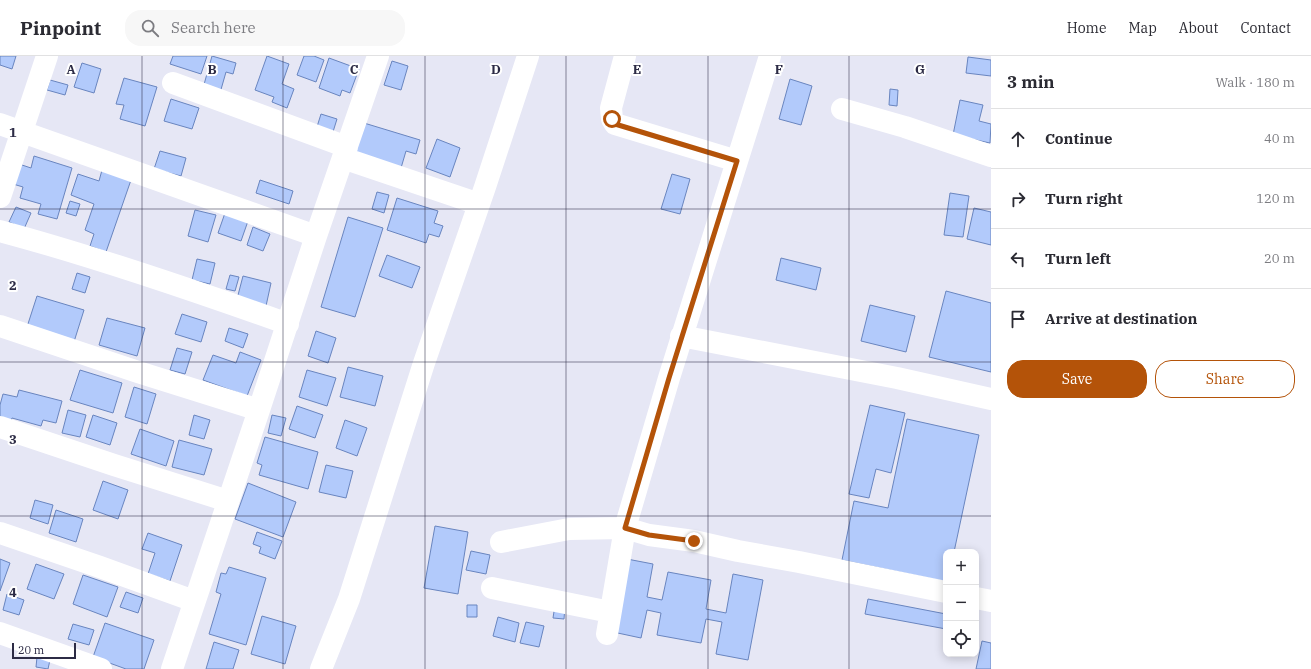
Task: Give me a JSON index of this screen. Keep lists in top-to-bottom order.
{
  "scale_bar": "20 m",
  "page": {
    "header": "Pinpoint",
    "search": "Search here",
    "nav": [
      "Home",
      "Map",
      "About",
      "Contact"
    ],
    "heading": ["3 min", "Walk · 180 m"],
    "list": [
      ["Continue", "40 m"],
      ["Turn right", "120 m"],
      ["Turn left", "20 m"],
      "Arrive at destination"
    ],
    "buttons": ["Save", "Share"],
    "map_buttons": ["+", "−"],
    "scale": "20 m"
  },
  "grid": {
    "columns": [
      "A",
      "B",
      "C",
      "D",
      "E",
      "F",
      "G"
    ],
    "rows": [
      "1",
      "2",
      "3",
      "4"
    ]
  }
}
